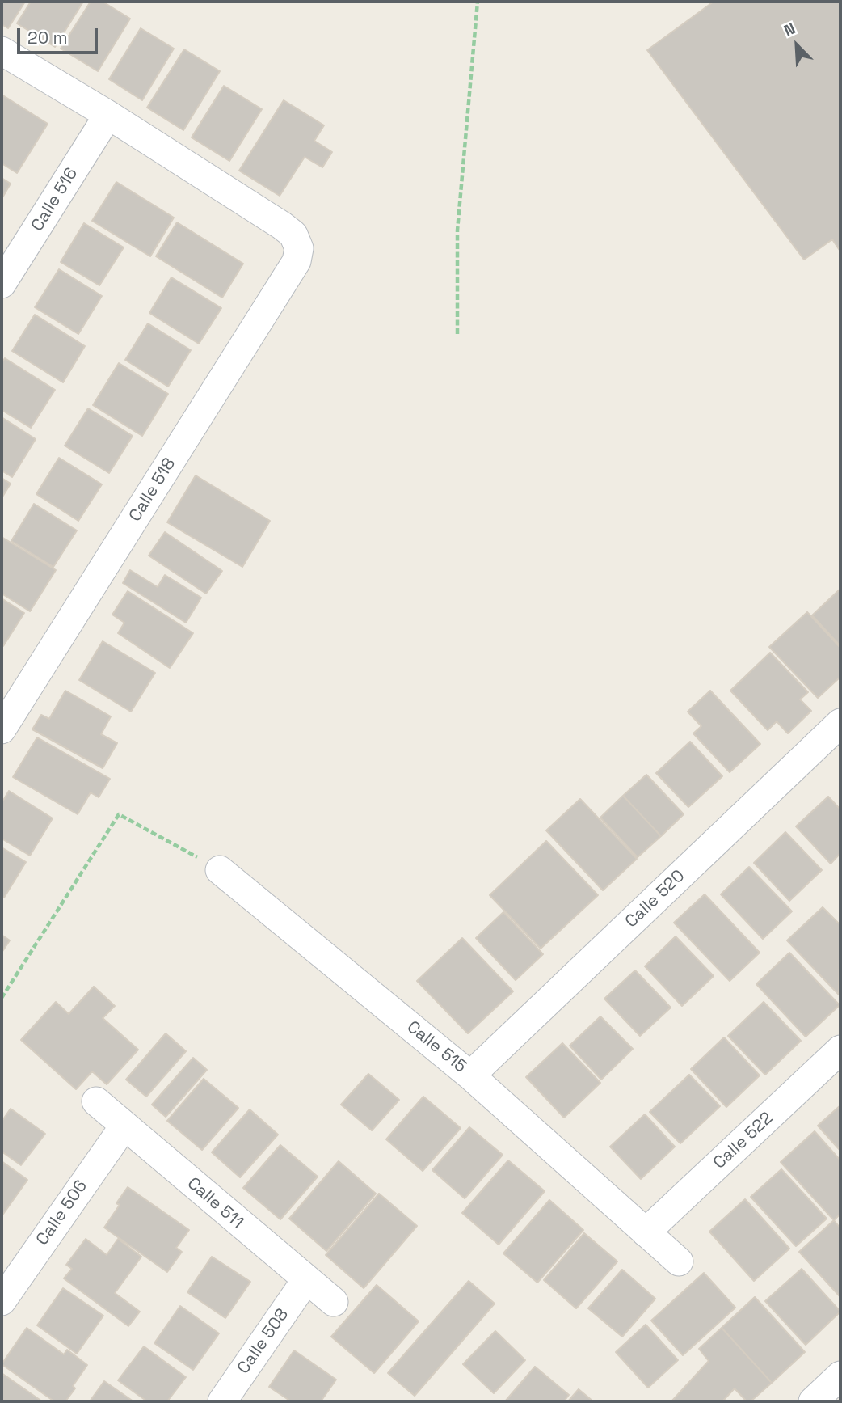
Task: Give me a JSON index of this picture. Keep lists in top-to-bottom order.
{
  "streets": {
    "street": [
      "Calle 516",
      "Calle 518",
      "Calle 520",
      "Calle 515",
      "Calle 522",
      "Calle 511",
      "Calle 506",
      "Calle 508"
    ]
  },
  "crossings": [
    ["Calle 516", "Calle 518"],
    ["Calle 520", "Calle 515"],
    ["Calle 515", "Calle 522"],
    ["Calle 511", "Calle 506"],
    ["Calle 511", "Calle 508"]
  ],
  "scale_bar": "20 m",
  "north": "top left"
}
